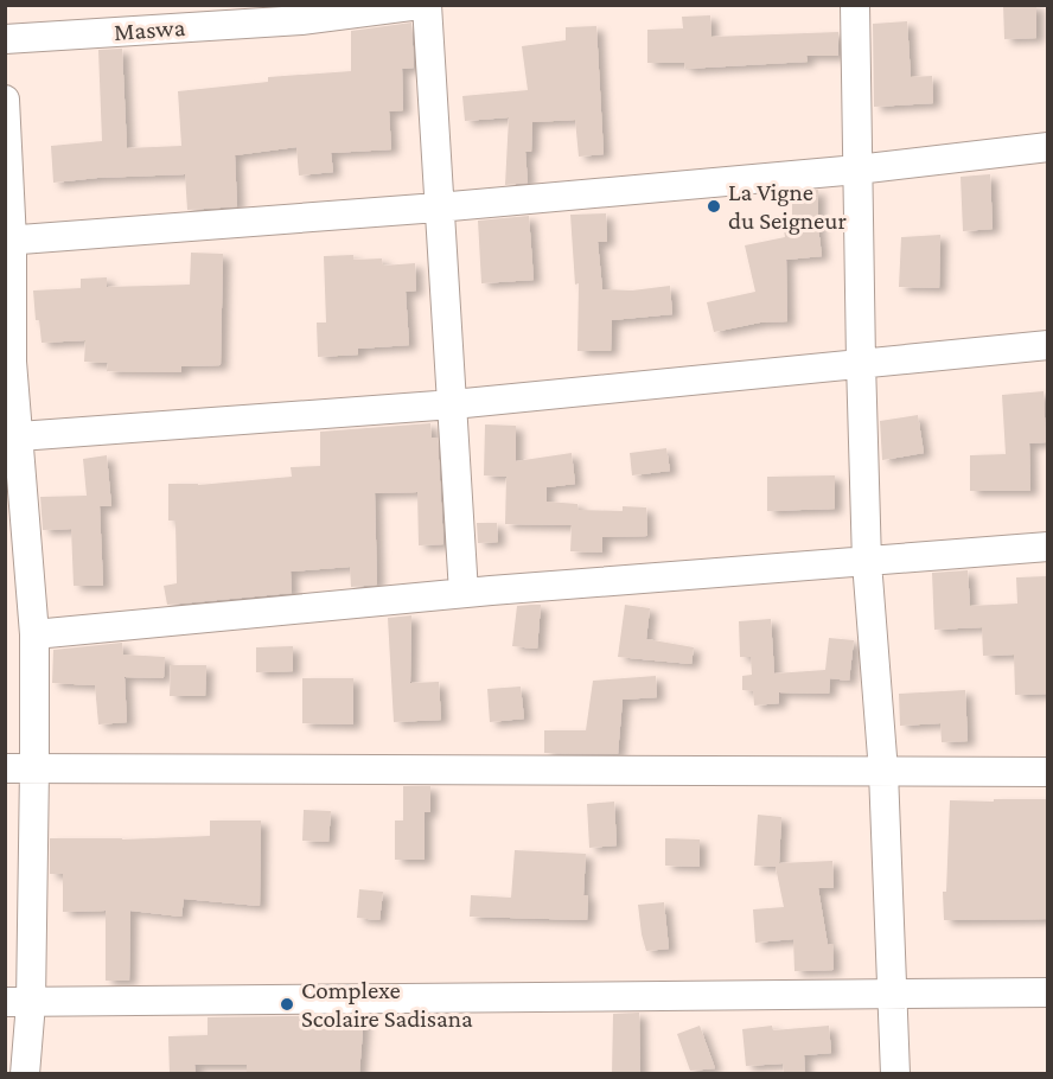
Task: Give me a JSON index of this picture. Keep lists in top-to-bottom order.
{
  "streets": {
    "street": ["Maswa"]
  },
  "places": ["La Vigne du Seigneur", "Complexe Scolaire Sadisana"]
}
